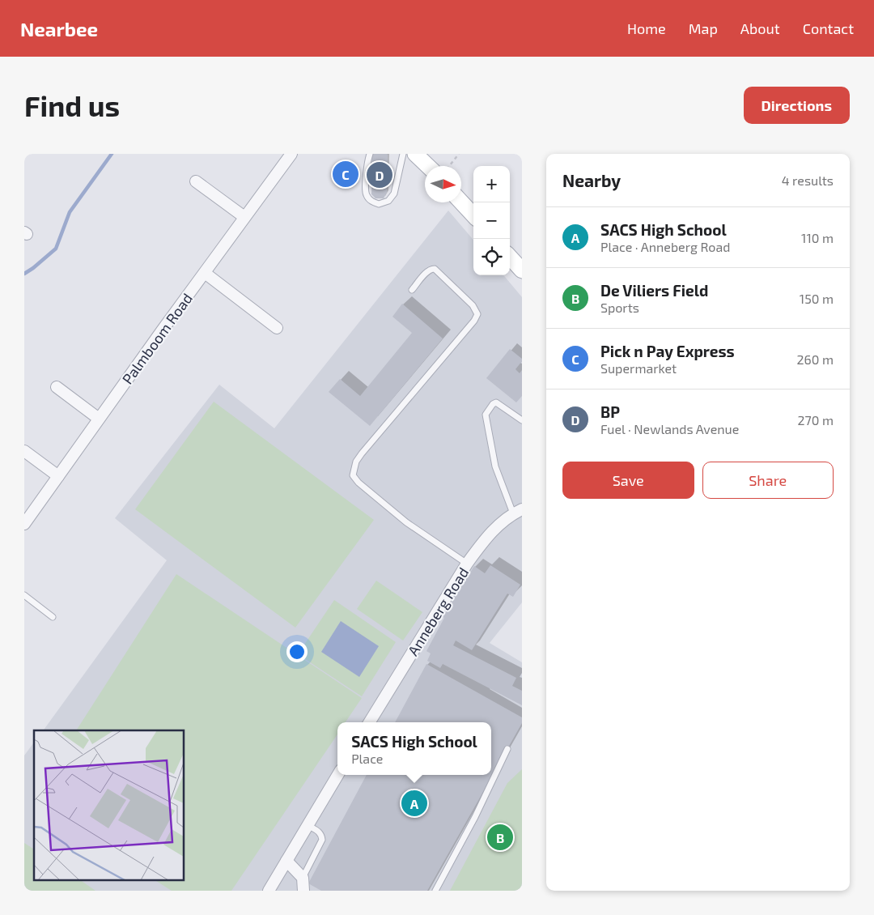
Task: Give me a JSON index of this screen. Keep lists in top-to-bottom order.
{
  "streets": {
    "street": ["Palmboom Road", "Anneberg Road"]
  },
  "north": "right",
  "page": {
    "header": "Nearbee",
    "nav": [
      "Home",
      "Map",
      "About",
      "Contact"
    ],
    "buttons": [
      "Directions",
      ["Save", "Share"]
    ],
    "title": "Find us",
    "heading": ["Nearby", "4 results"],
    "pins": [
      "C",
      "D",
      "A",
      "B"
    ],
    "map_buttons": ["+", "−"],
    "list": [
      {
        "mark": "A",
        "name": "SACS High School",
        "note": "Place · Anneberg Road",
        "value": "110 m"
      },
      {
        "mark": "B",
        "name": "De Viliers Field",
        "note": "Sports",
        "value": "150 m"
      },
      {
        "mark": "C",
        "name": "Pick n Pay Express",
        "note": "Supermarket",
        "value": "260 m"
      },
      {
        "mark": "D",
        "name": "BP",
        "note": "Fuel · Newlands Avenue",
        "value": "270 m"
      }
    ],
    "popup": ["SACS High School", "Place"]
  }
}
